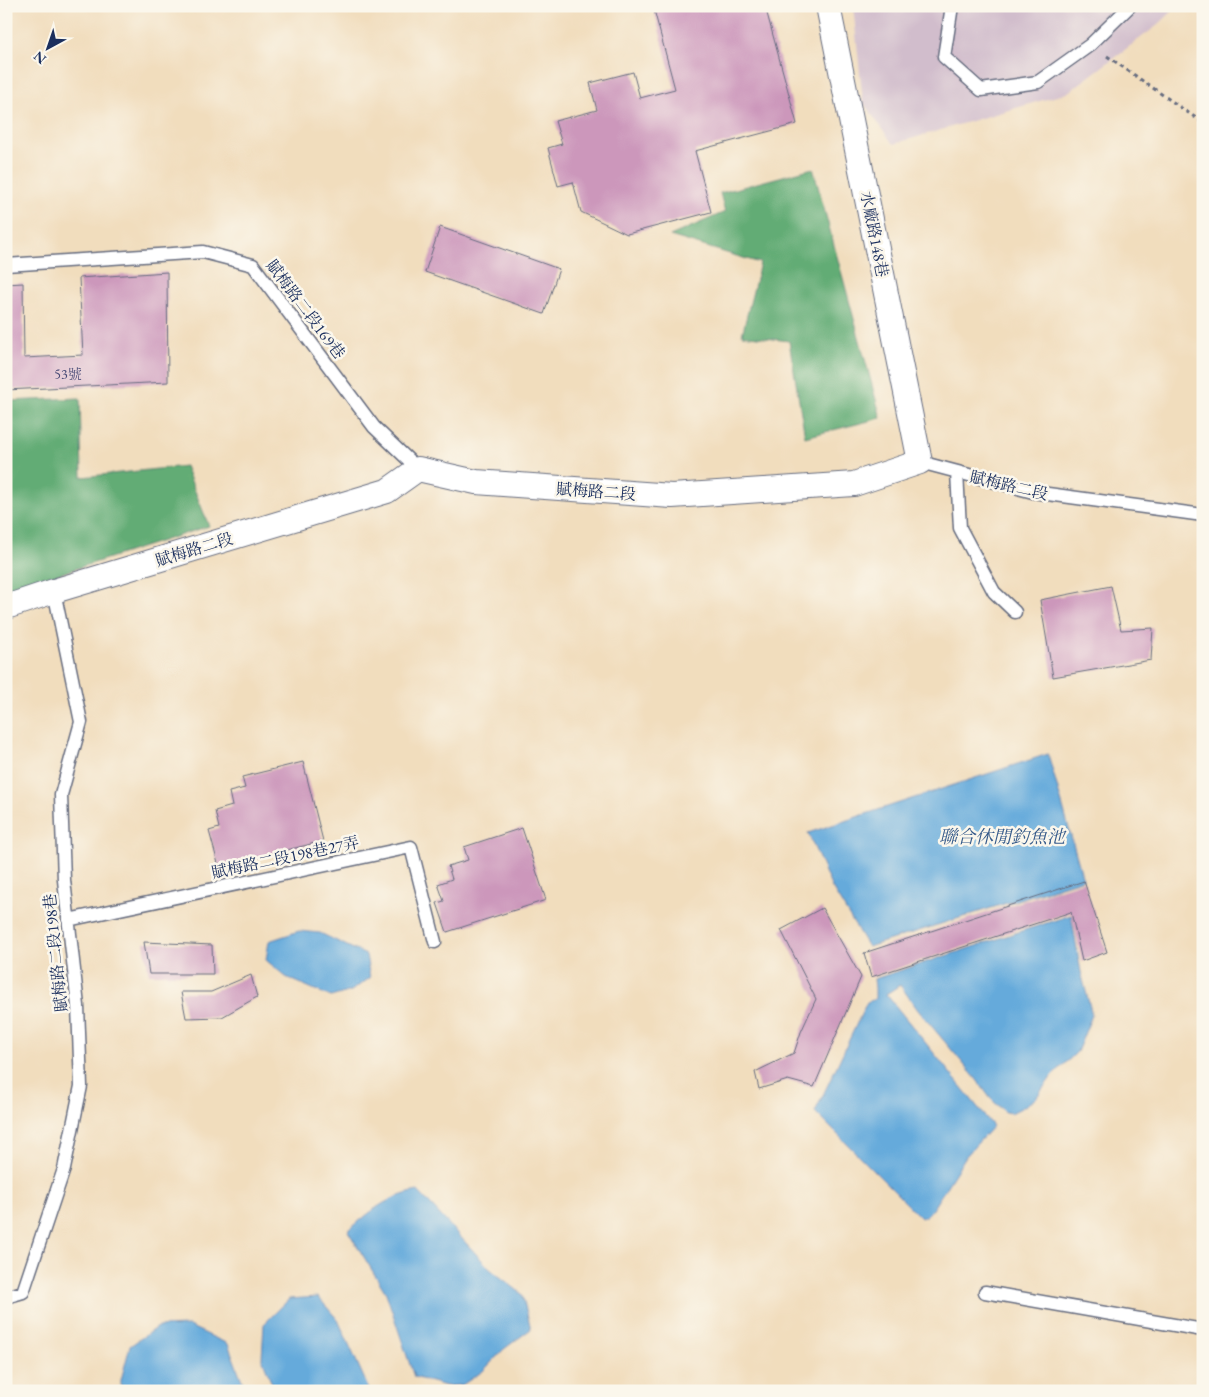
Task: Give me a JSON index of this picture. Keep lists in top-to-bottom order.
{
  "streets": {
    "street": ["水廠路148巷", "賦梅路二段"],
    "lane": ["賦梅路二段169巷", "賦梅路二段198巷27弄", "賦梅路二段198巷"]
  },
  "crossings": [
    ["水廠路148巷", "賦梅路二段"],
    ["賦梅路二段169巷", "賦梅路二段"],
    ["賦梅路二段", "賦梅路二段198巷"],
    ["賦梅路二段198巷27弄", "賦梅路二段198巷"]
  ],
  "water": ["聯合休閒釣魚池"],
  "house_numbers": ["53號"],
  "north": "bottom left"
}
